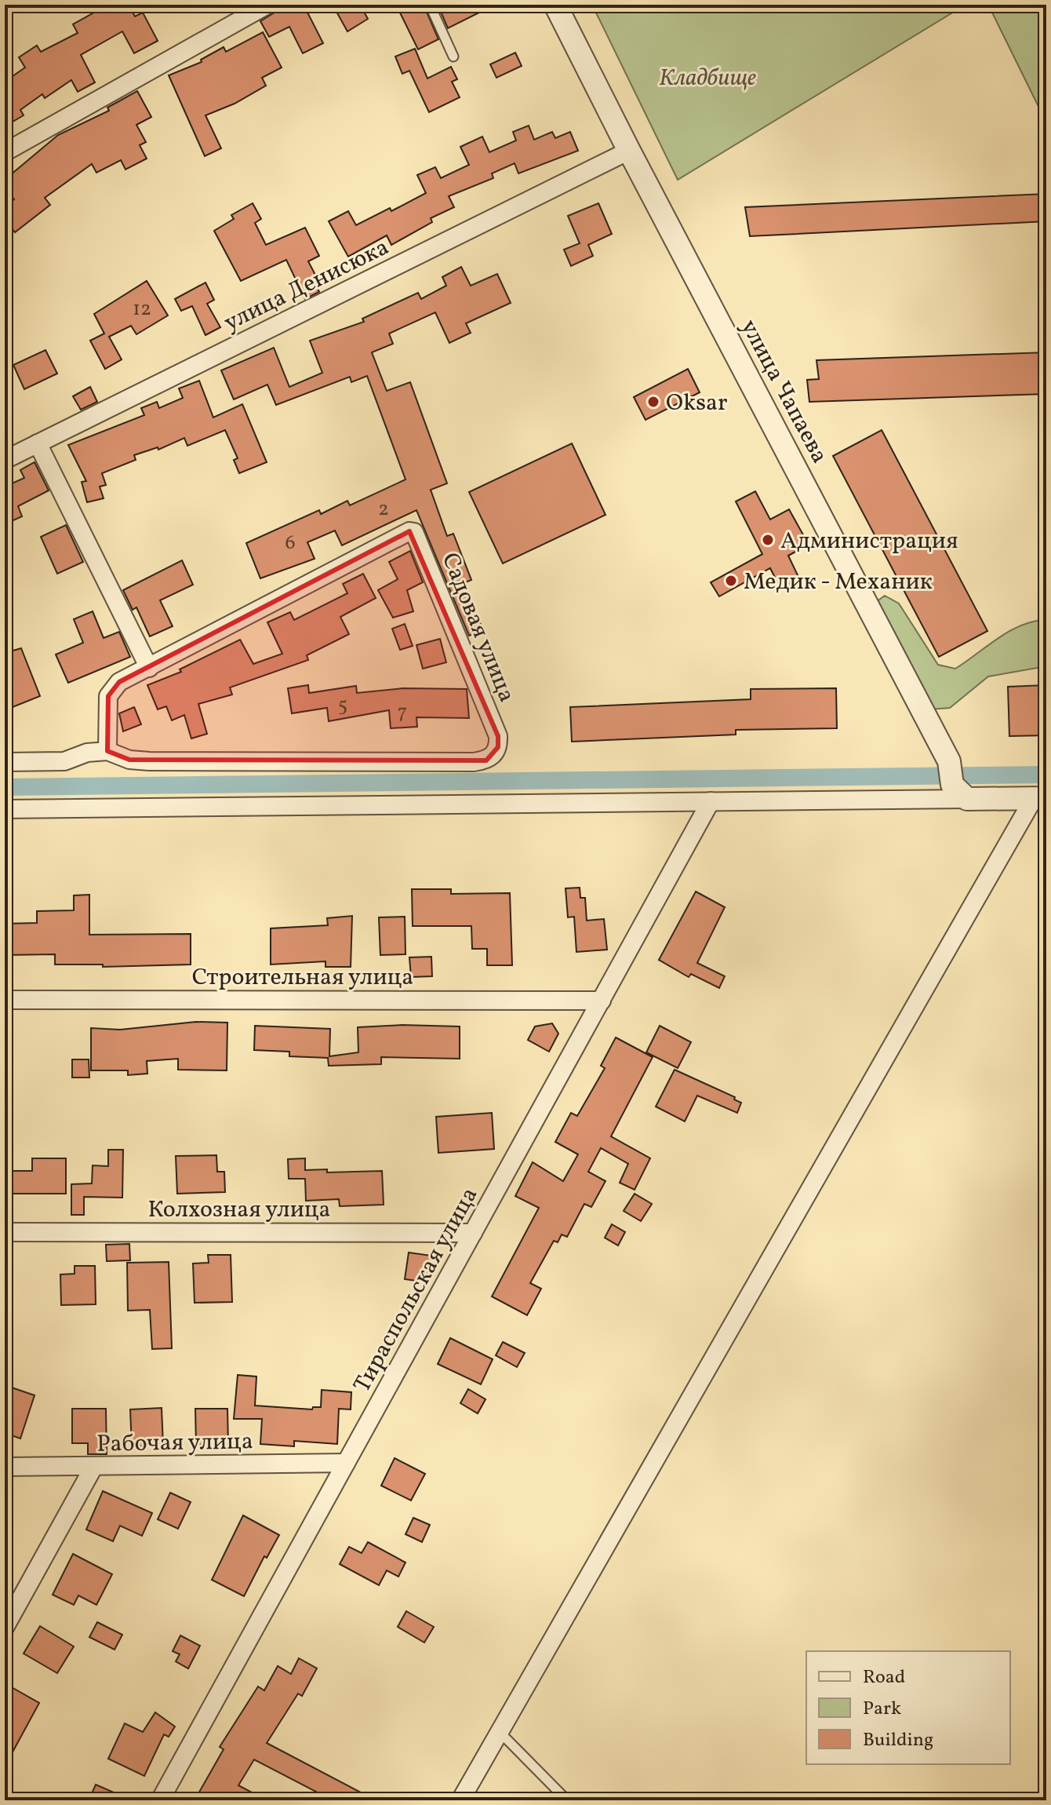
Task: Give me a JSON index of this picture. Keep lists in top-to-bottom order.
{
  "streets": {
    "street": [
      "улица Денисюка",
      "улица Чапаева",
      "Садовая улица",
      "Строительная улица",
      "Колхозная улица",
      "Тираспольская улица",
      "Рабочая улица"
    ]
  },
  "crossings": [
    ["улица Денисюка", "улица Чапаева"],
    ["Строительная улица", "Тираспольская улица"],
    ["Колхозная улица", "Тираспольская улица"],
    ["Тираспольская улица", "Рабочая улица"]
  ],
  "parks": ["Кладбище"],
  "places": ["Oksar", "Администрация", "Медик - Механик"],
  "house_numbers": [
    "12",
    "2",
    "6",
    "5",
    "7"
  ],
  "legend": ["Road", "Park", "Building"]
}
